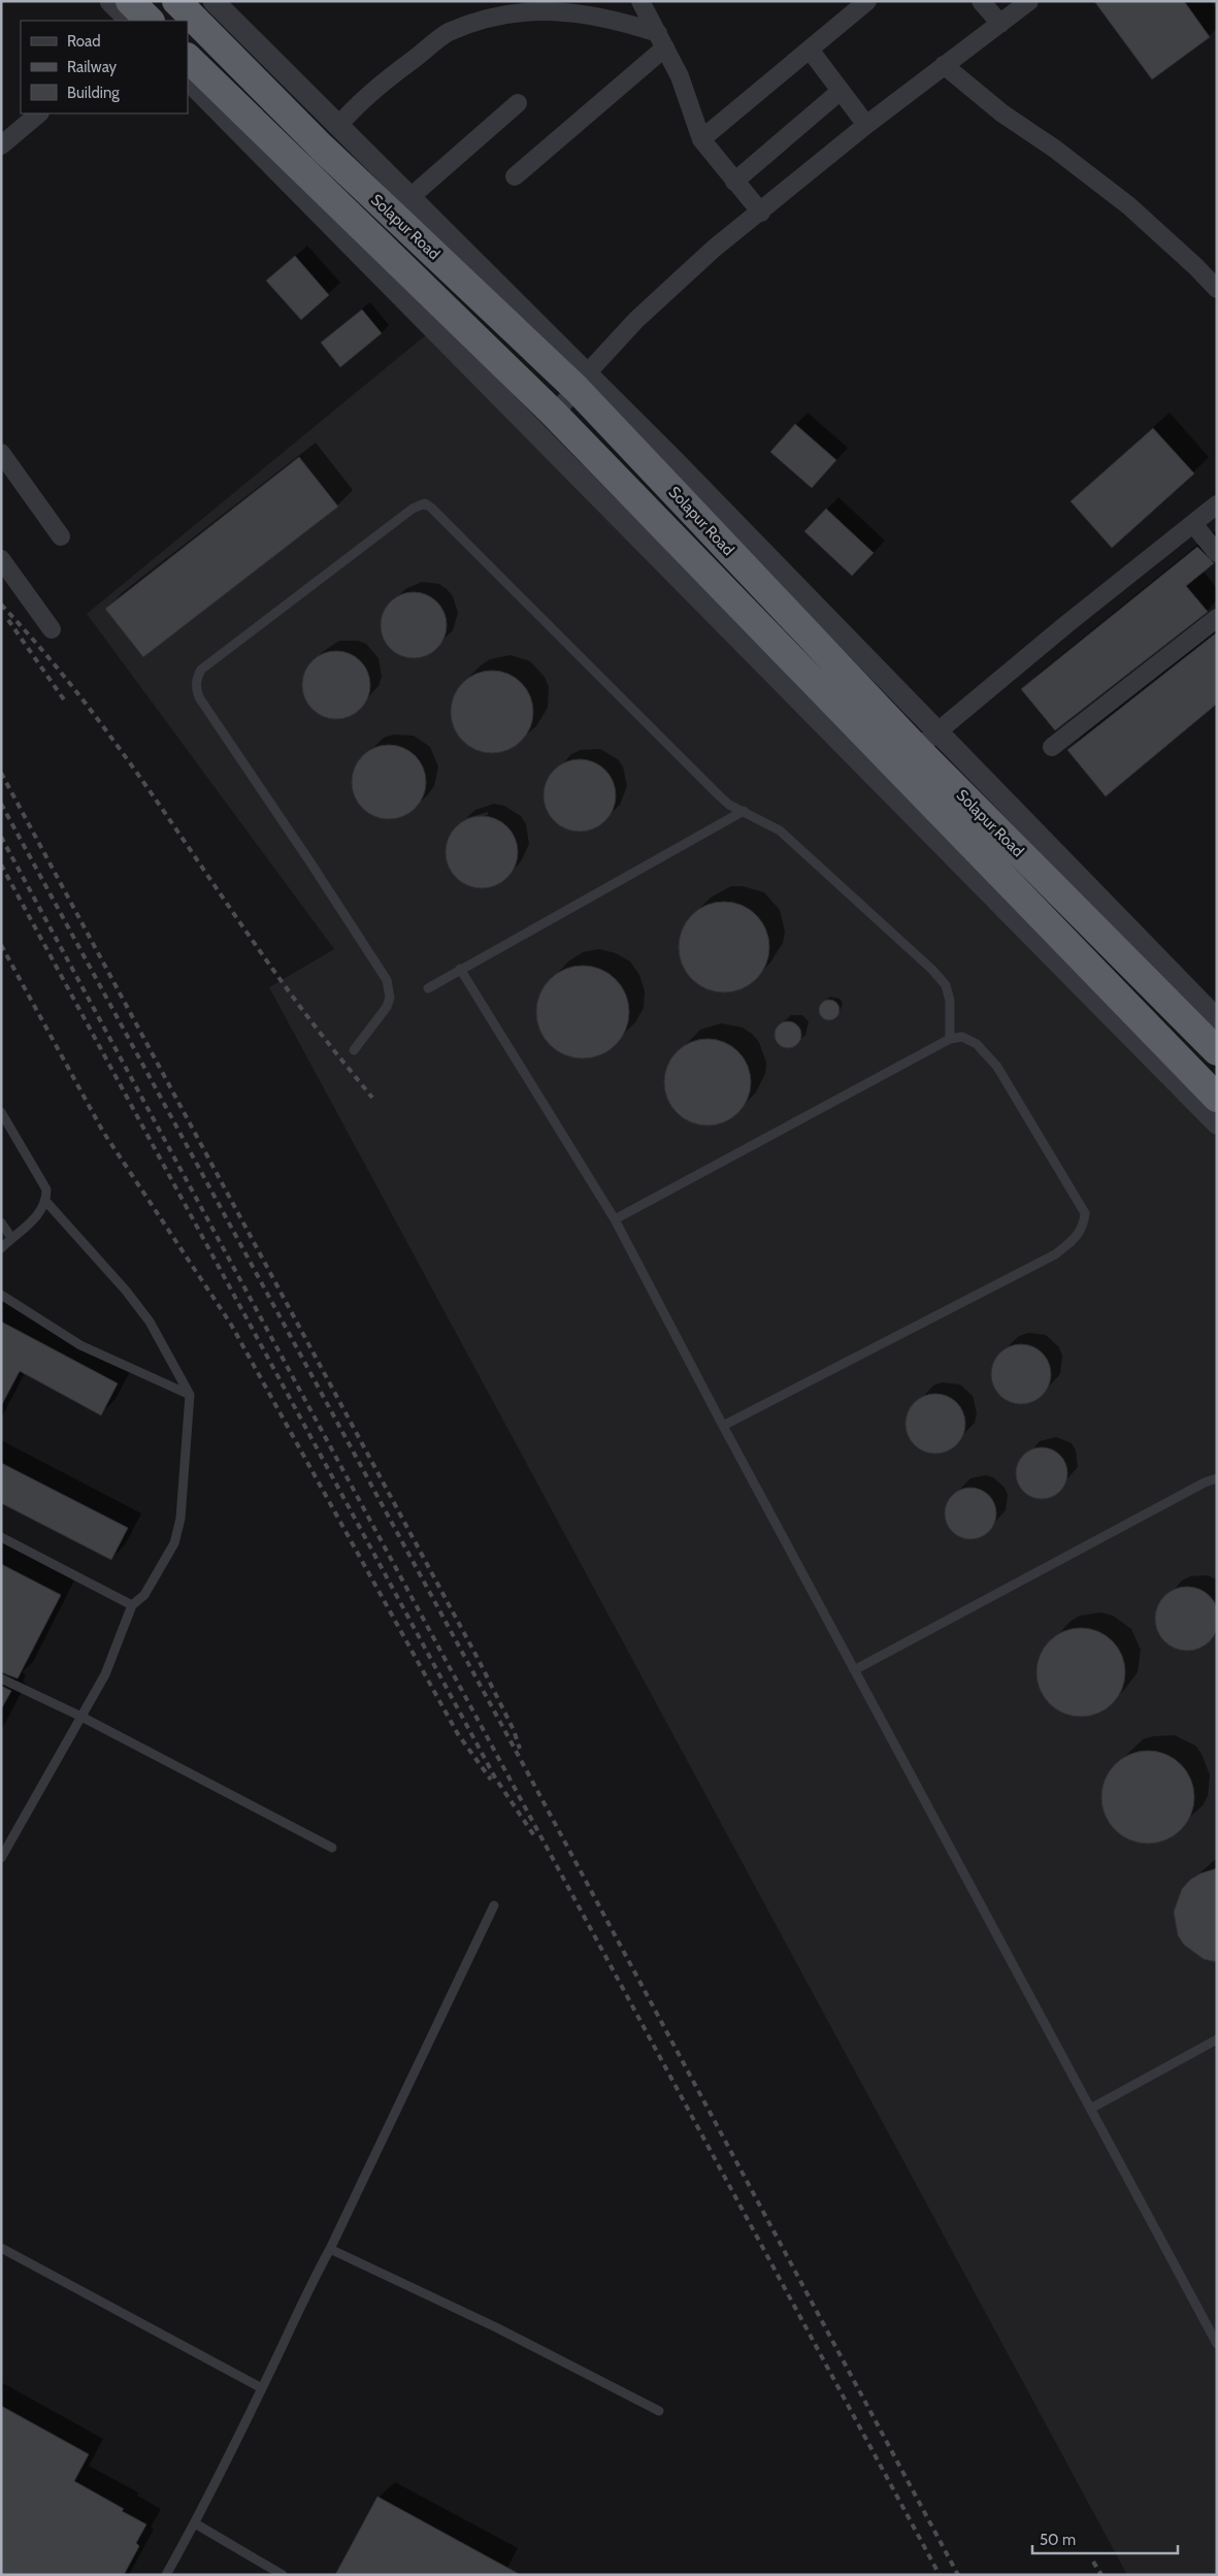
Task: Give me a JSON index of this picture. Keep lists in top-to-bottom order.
{
  "streets": {
    "highway": ["Solapur Road"]
  },
  "legend": ["Road", "Railway", "Building"],
  "scale_bar": "50 m"
}
